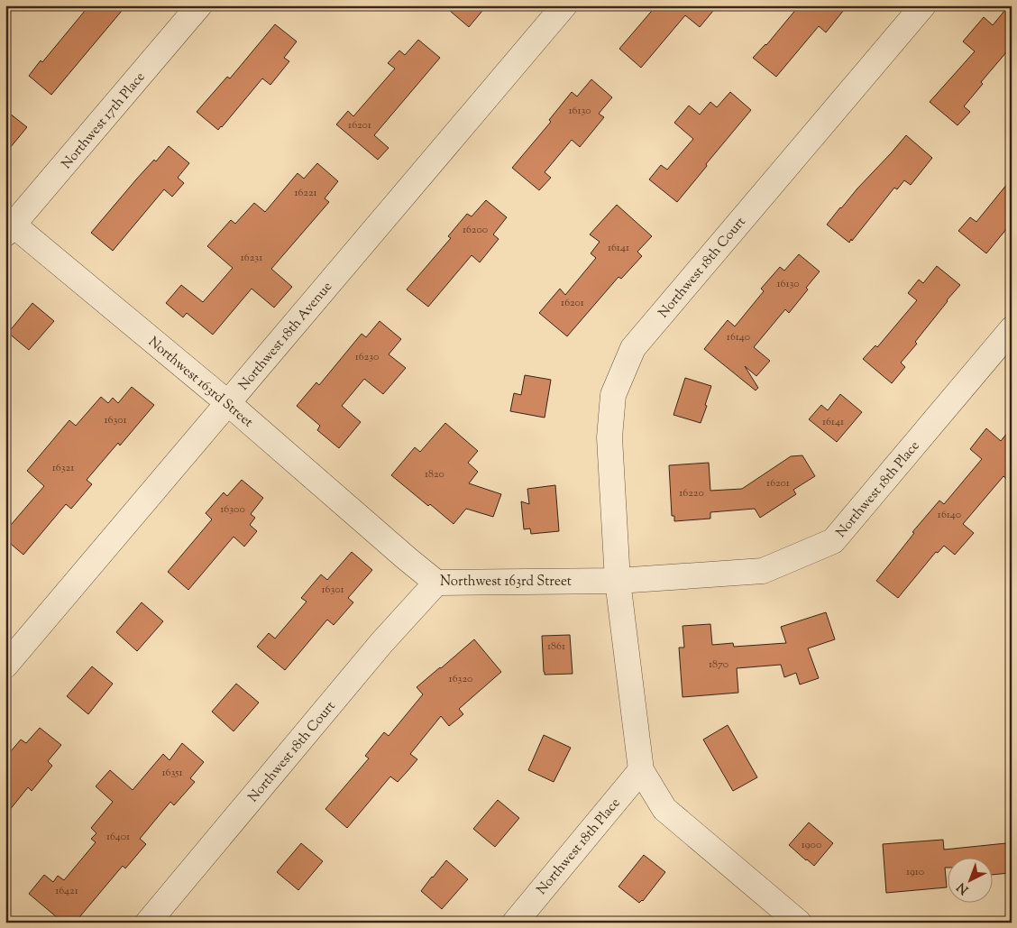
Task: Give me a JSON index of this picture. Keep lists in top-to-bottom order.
{
  "streets": {
    "street": [
      "Northwest 17th Place",
      "Northwest 18th Court",
      "Northwest 18th Avenue",
      "Northwest 163rd Street",
      "Northwest 18th Place"
    ]
  },
  "crossings": [
    ["Northwest 17th Place", "Northwest 163rd Street"],
    ["Northwest 18th Court", "Northwest 163rd Street"],
    ["Northwest 18th Court", "Northwest 18th Place"],
    ["Northwest 18th Avenue", "Northwest 163rd Street"],
    ["Northwest 163rd Street", "Northwest 18th Place"]
  ],
  "house_numbers": [
    "16130",
    "16201",
    "16221",
    "16200",
    "16141",
    "16231",
    "16130",
    "16201",
    "16140",
    "16230",
    "16301",
    "16141",
    "16321",
    "1820",
    "16201",
    "16220",
    "16300",
    "16140",
    "16301",
    "1861",
    "1870",
    "16320",
    "16351",
    "16401",
    "1900",
    "1910",
    "16421"
  ],
  "north": "bottom left"
}
